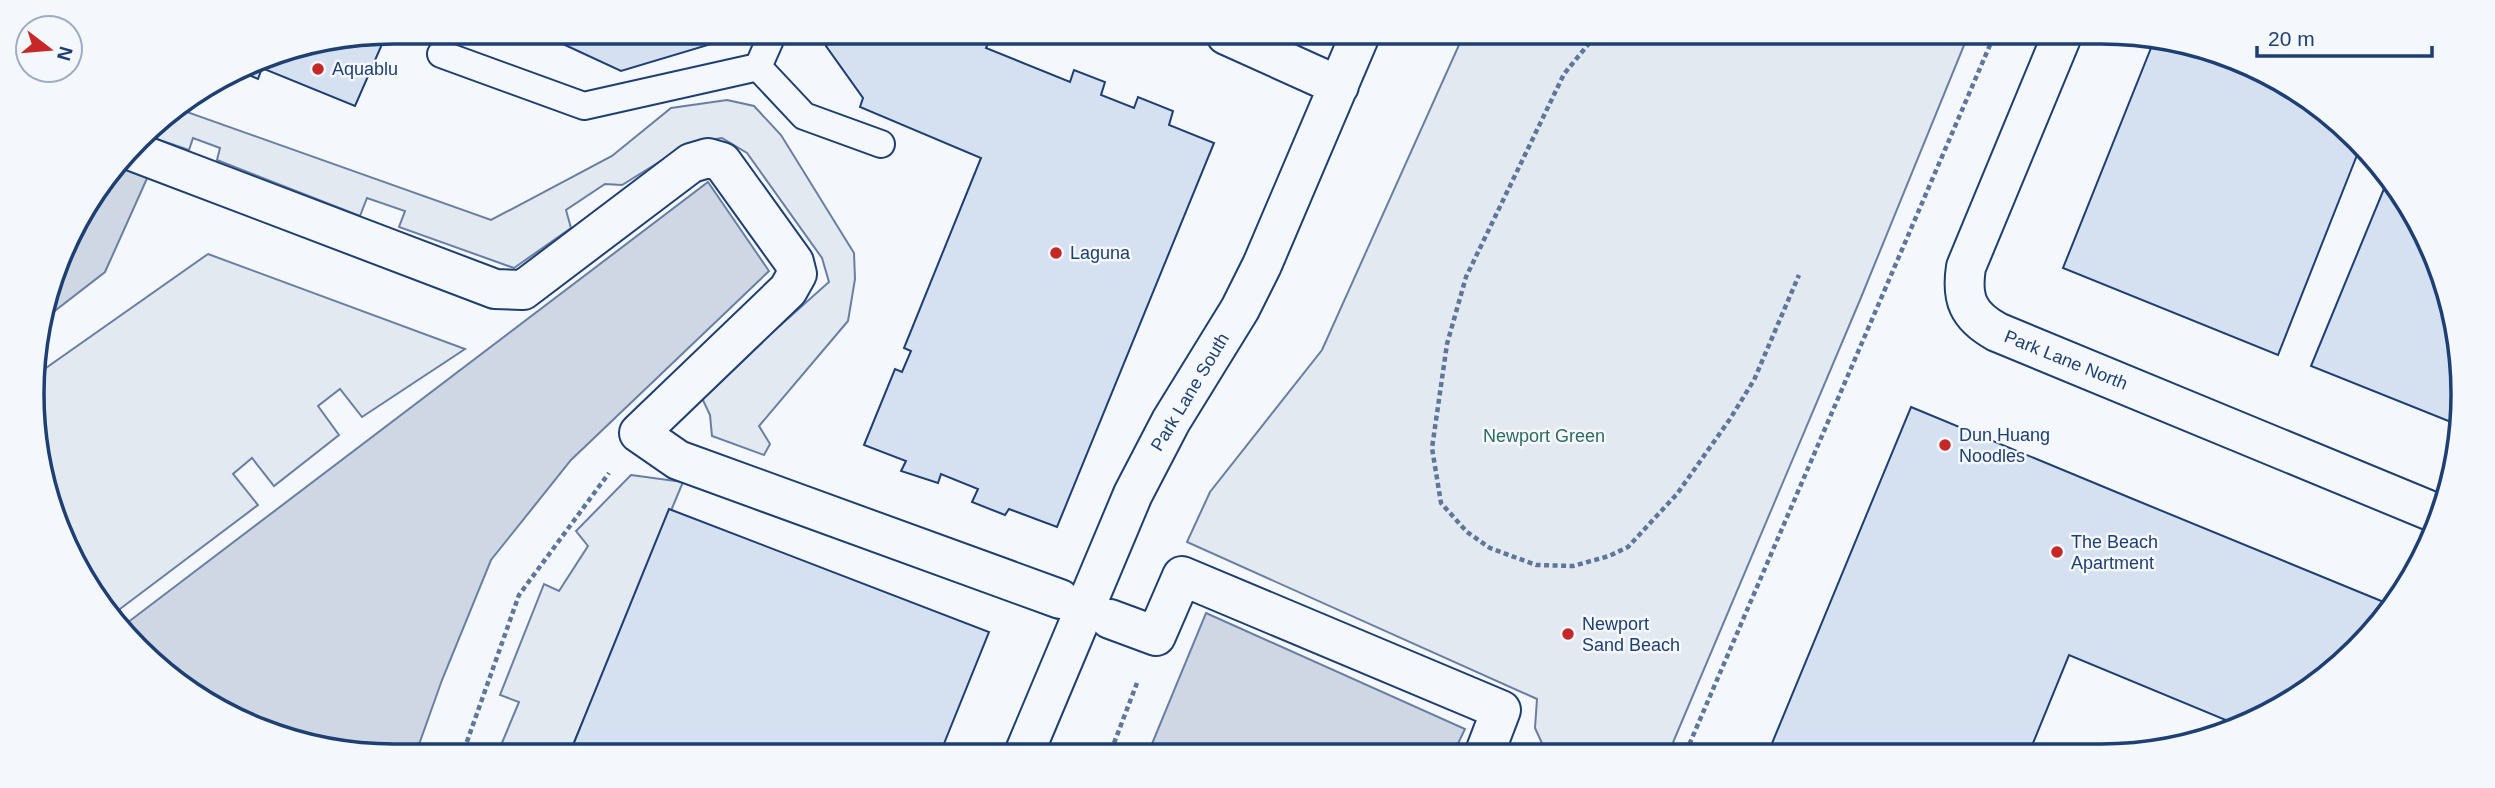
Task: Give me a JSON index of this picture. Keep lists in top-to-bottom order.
{
  "streets": {
    "street": ["Park Lane North", "Park Lane South"]
  },
  "parks": ["Newport Green"],
  "places": [
    "Aquablu",
    "Laguna",
    "Dun Huang Noodles",
    "The Beach Apartment",
    "Newport Sand Beach"
  ],
  "scale_bar": "20 m",
  "north": "right"
}
